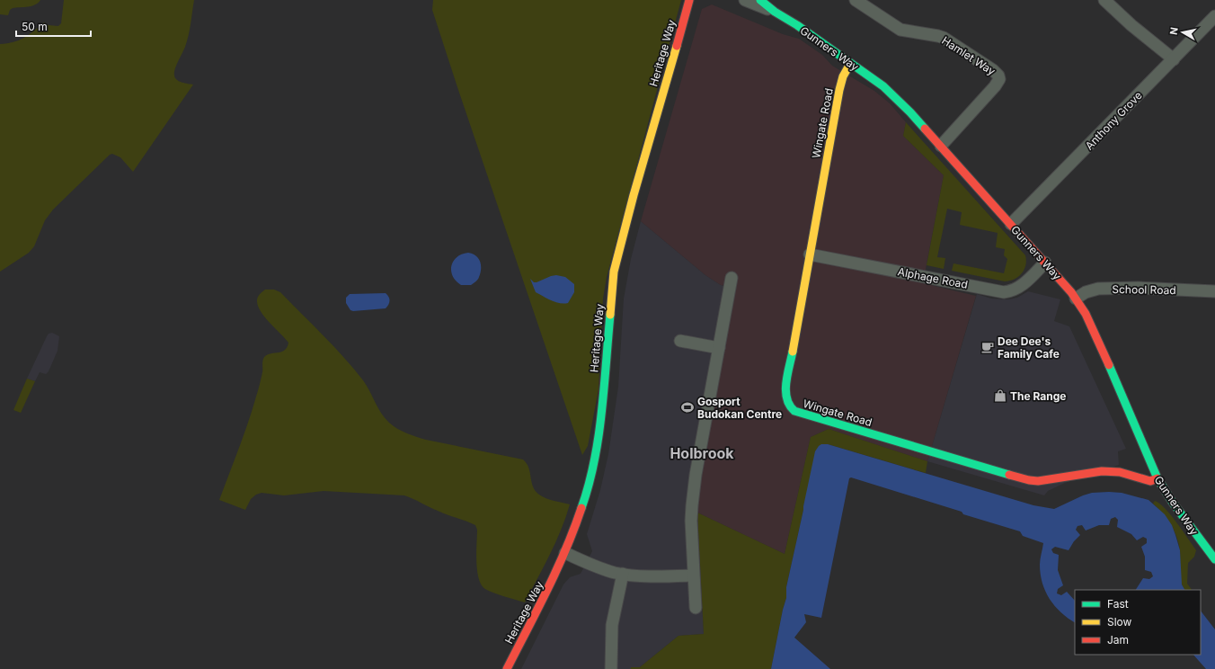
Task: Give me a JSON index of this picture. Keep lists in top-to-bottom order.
{
  "streets": {
    "street": [
      "Gunners Way",
      "Heritage Way",
      "Hamlet Way",
      "Anthony Grove",
      "Wingate Road",
      "Alphage Road",
      "School Road"
    ]
  },
  "crossings": [
    ["Gunners Way", "Hamlet Way"],
    ["Gunners Way", "Anthony Grove"],
    ["Gunners Way", "Wingate Road"],
    ["Gunners Way", "Alphage Road"],
    ["Gunners Way", "School Road"],
    ["Wingate Road", "Alphage Road"]
  ],
  "districts": ["Holbrook"],
  "places": {
    "cafe": ["Dee Dee's Family Cafe"],
    "shop": ["The Range"],
    "sports": ["Gosport Budokan Centre"]
  },
  "legend": ["Fast", "Slow", "Jam"],
  "scale_bar": "50 m",
  "north": "left"
}
